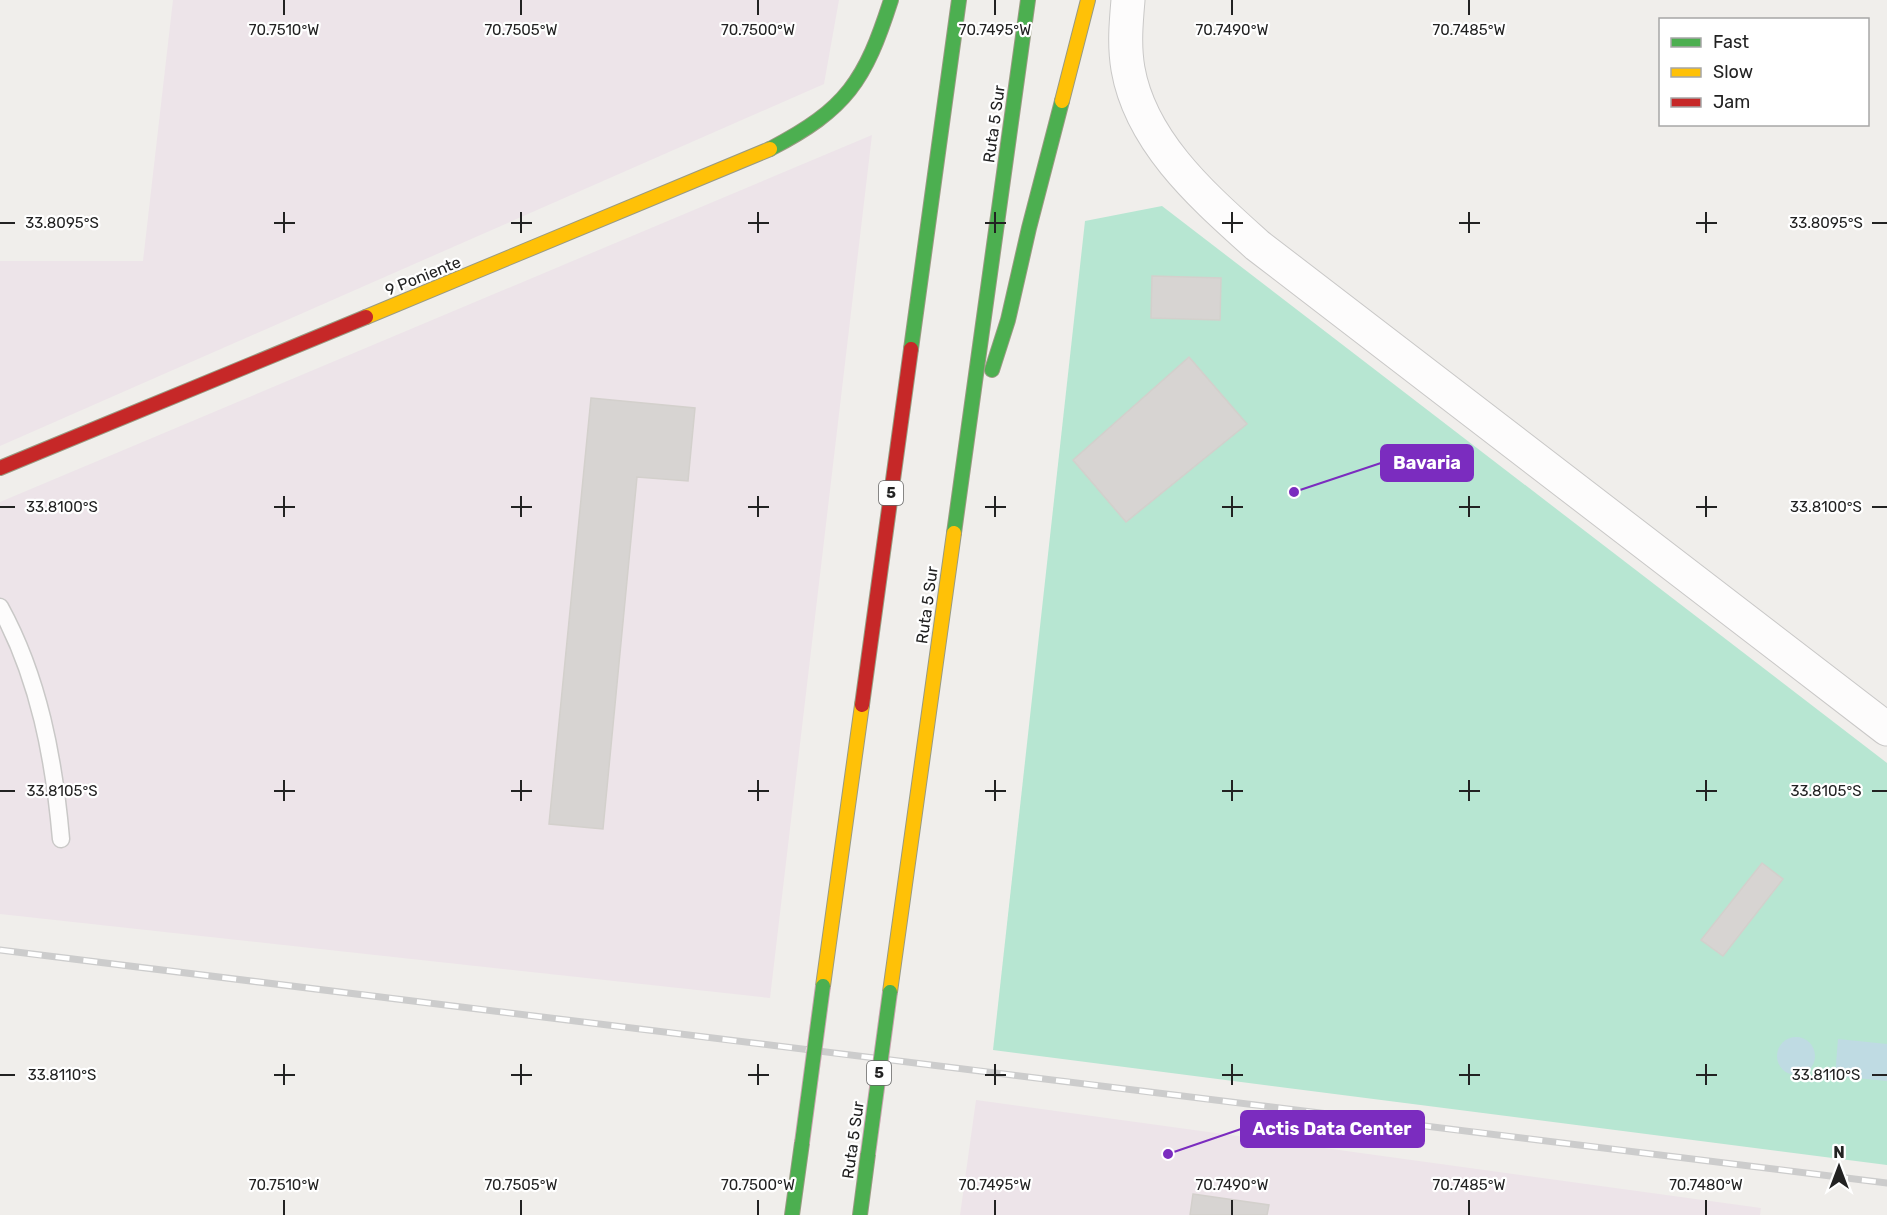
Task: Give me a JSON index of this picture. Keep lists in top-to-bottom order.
{
  "streets": {
    "main road": ["Ruta 5 Sur", "9 Poniente", "5"]
  },
  "places": ["Bavaria", "Actis Data Center"],
  "legend": ["Fast", "Slow", "Jam"],
  "north": "top",
  "coordinates": [
    "70.7510°W",
    "70.7505°W",
    "70.7500°W",
    "70.7495°W",
    "70.7490°W",
    "70.7485°W",
    "33.8095°S",
    "33.8100°S",
    "33.8105°S",
    "33.8110°S",
    "70.7480°W"
  ]
}
